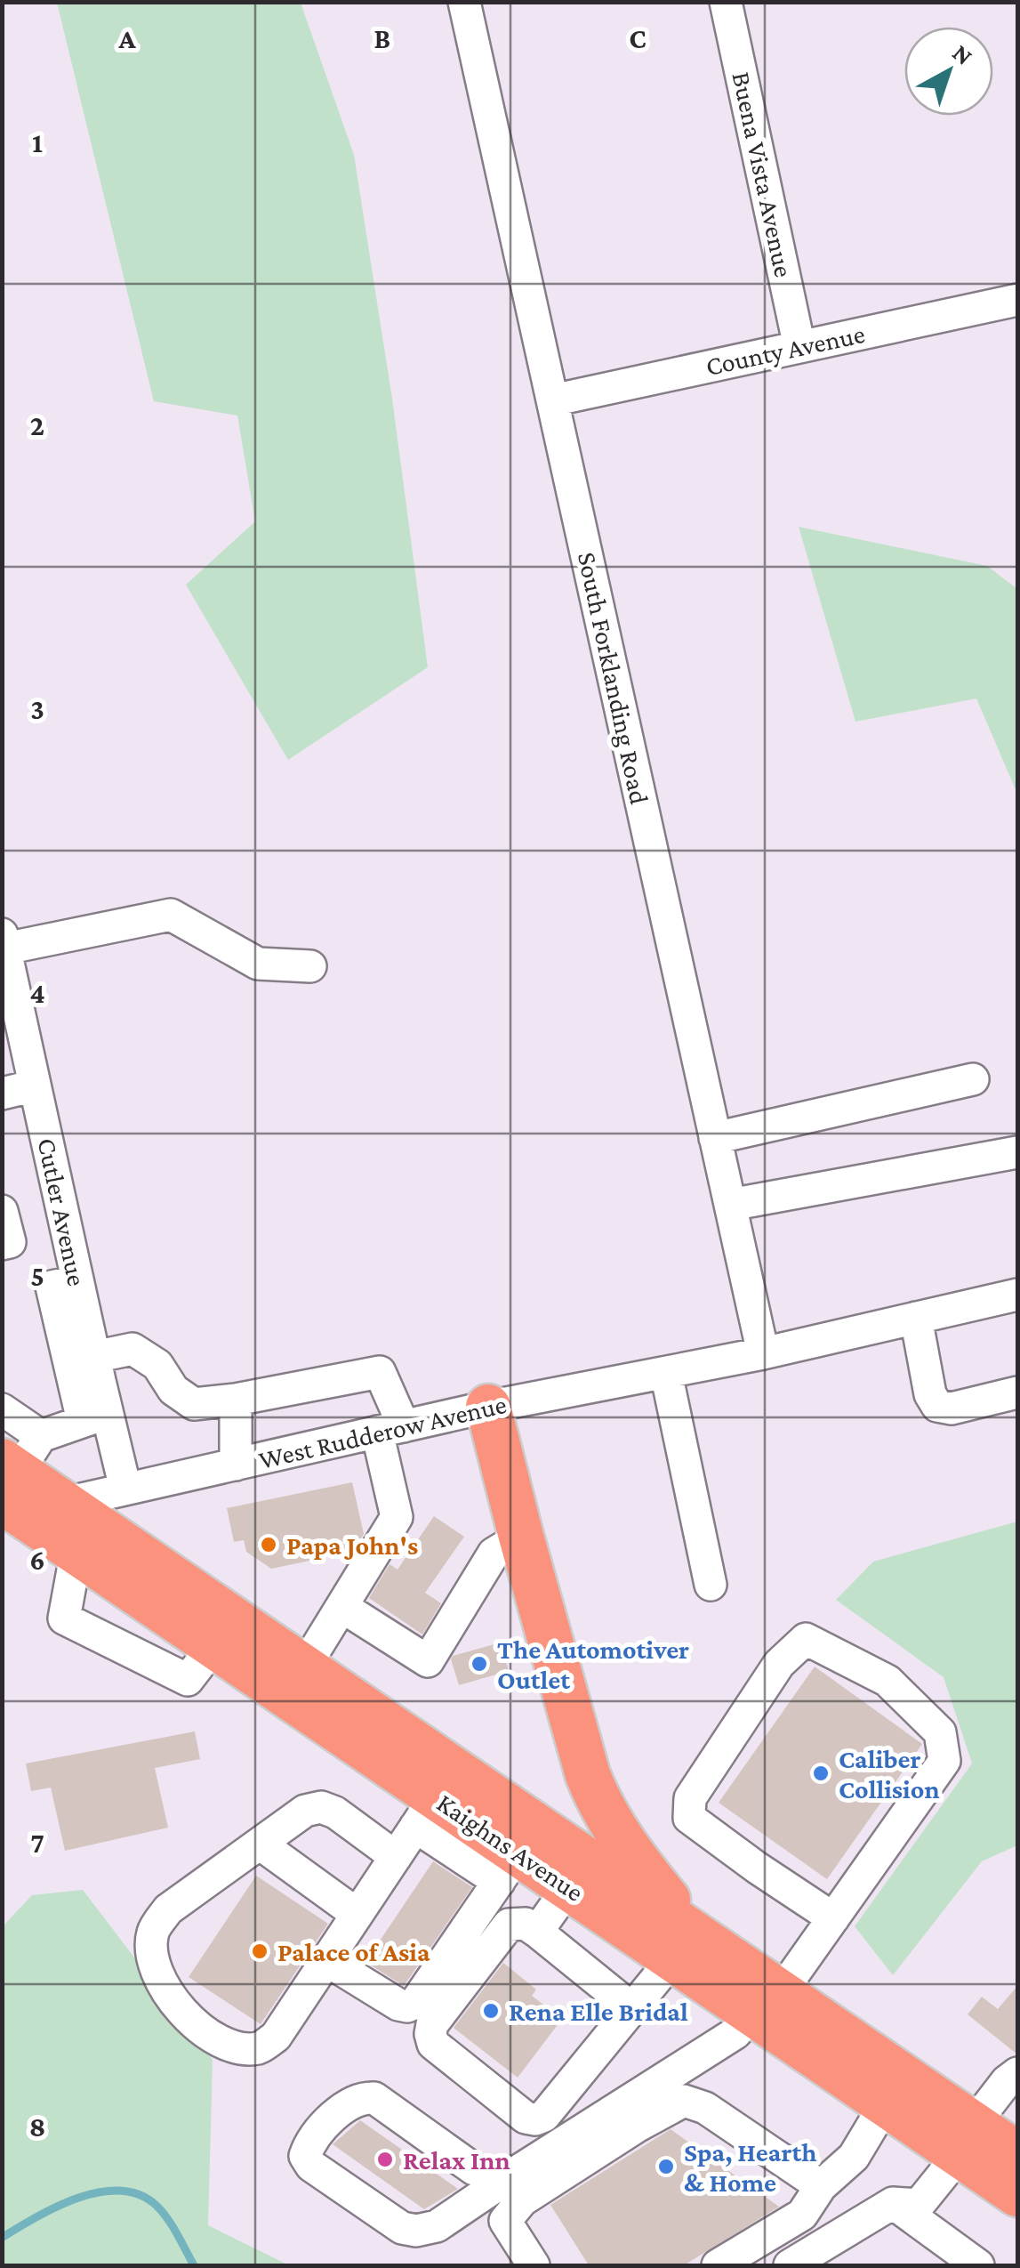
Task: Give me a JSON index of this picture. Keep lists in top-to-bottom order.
{
  "streets": {
    "highway": ["Kaighns Avenue"],
    "street": [
      "Buena Vista Avenue",
      "County Avenue",
      "South Forklanding Road",
      "Cutler Avenue",
      "West Rudderow Avenue"
    ]
  },
  "crossings": [
    ["Buena Vista Avenue", "County Avenue"],
    ["County Avenue", "South Forklanding Road"],
    ["South Forklanding Road", "West Rudderow Avenue"],
    ["Cutler Avenue", "West Rudderow Avenue"],
    ["West Rudderow Avenue", "Kaighns Avenue"]
  ],
  "places": [
    "Papa John's",
    "The Automotiver Outlet",
    "Caliber Collision",
    "Palace of Asia",
    "Rena Elle Bridal",
    "Relax Inn",
    "Spa, Hearth & Home"
  ],
  "north": "top right",
  "grid": {
    "columns": ["A", "B", "C"],
    "rows": [
      "1",
      "2",
      "3",
      "4",
      "5",
      "6",
      "7",
      "8"
    ]
  }
}
